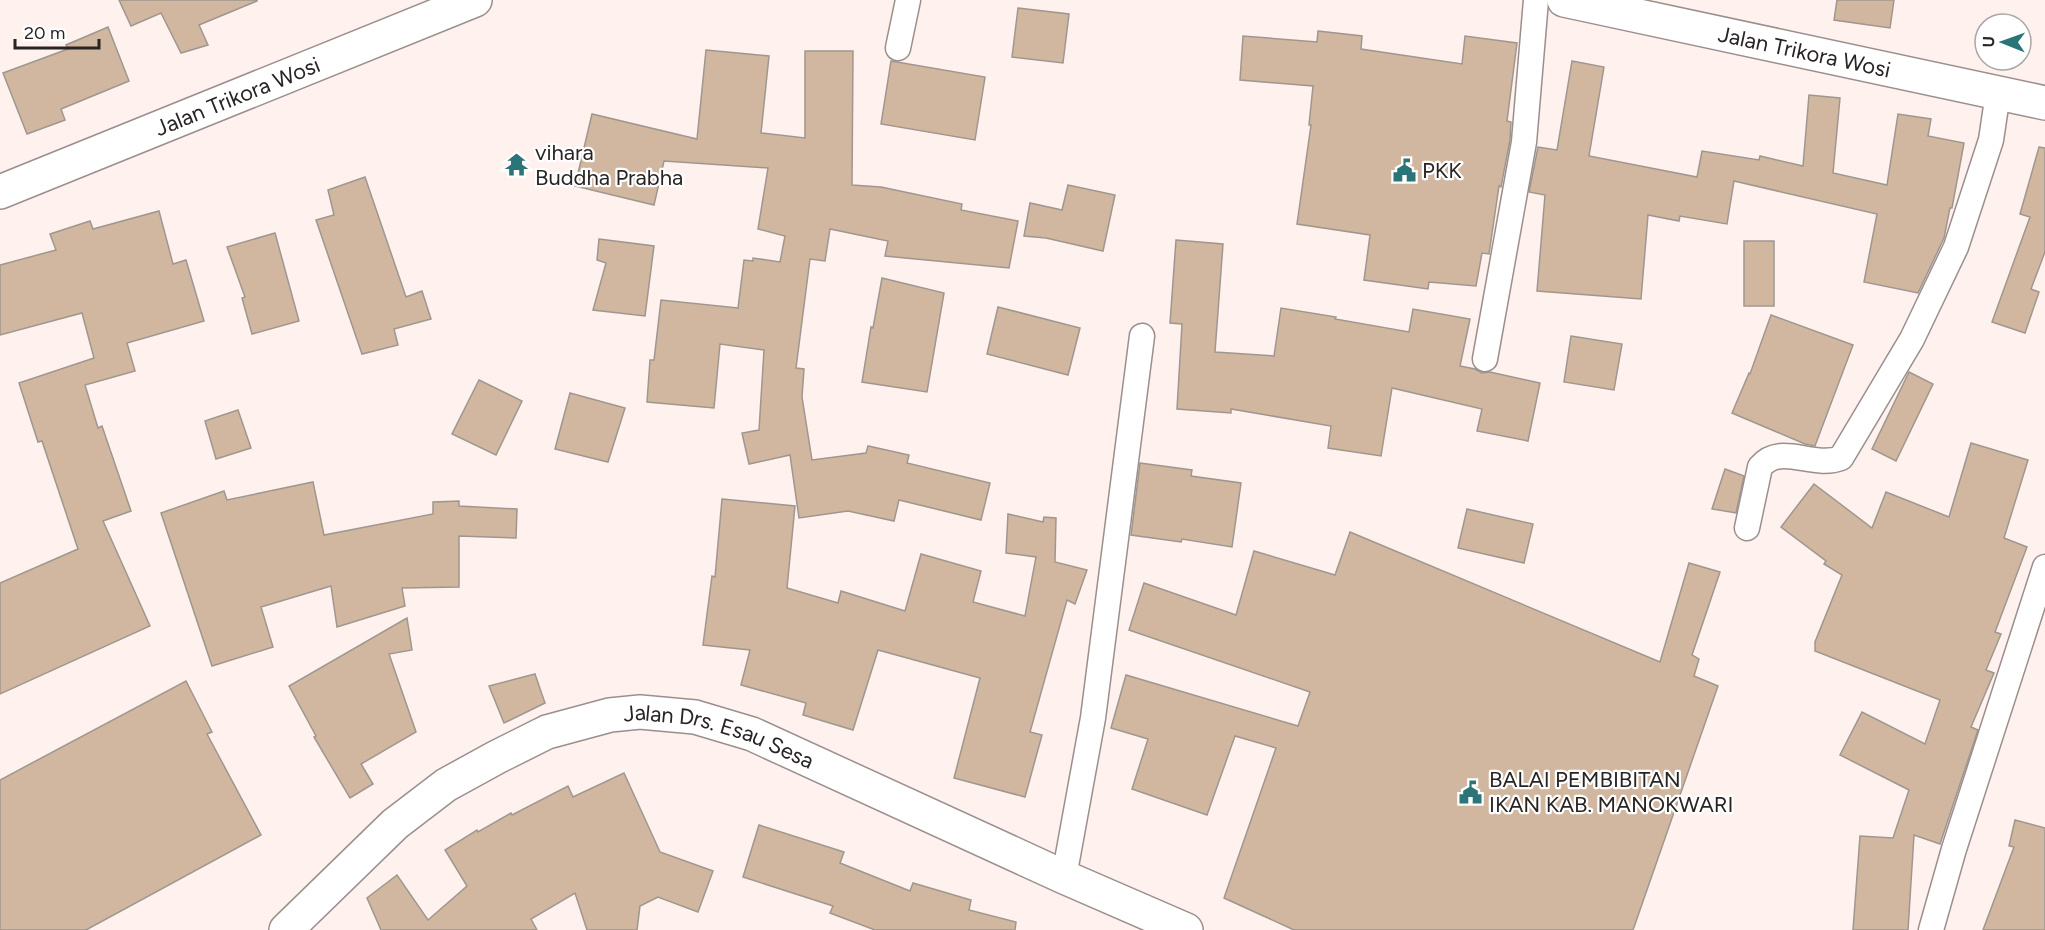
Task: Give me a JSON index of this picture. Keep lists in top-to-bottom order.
{
  "streets": {
    "main road": ["Jalan Trikora Wosi", "Jalan Drs. Esau Sesa"]
  },
  "places": {
    "temple": ["vihara Buddha Prabha"],
    "public building": ["PKK", "BALAI PEMBIBITAN IKAN KAB. MANOKWARI"]
  },
  "scale_bar": "20 m",
  "north": "left"
}
